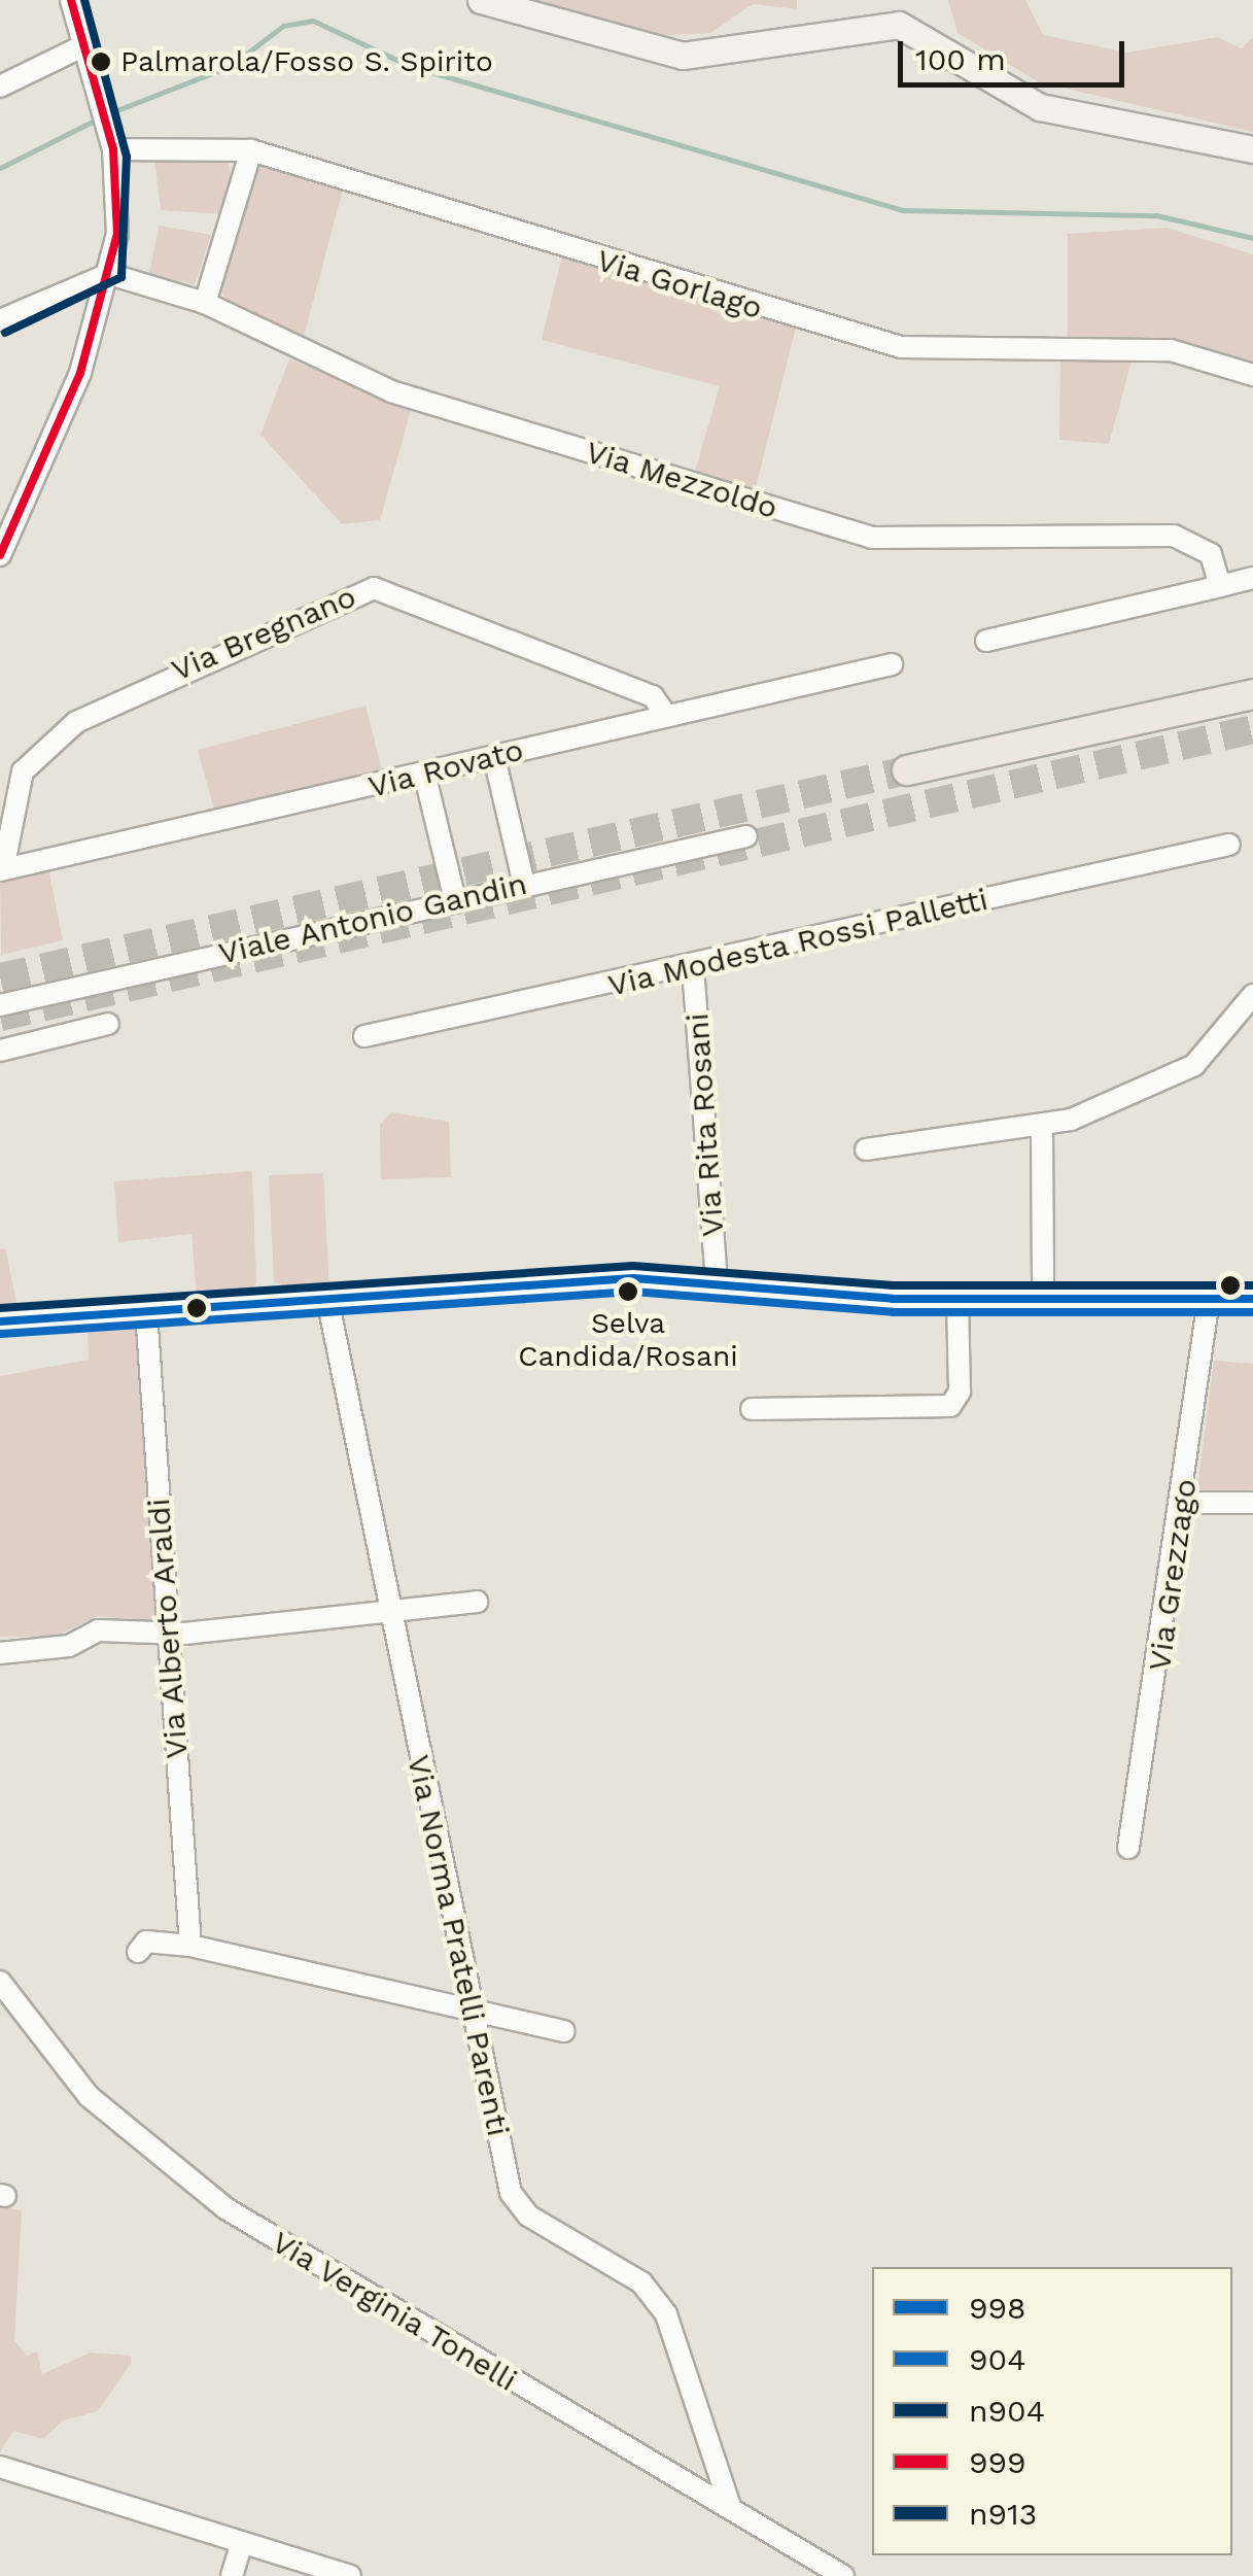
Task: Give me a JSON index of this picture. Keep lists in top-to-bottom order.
{
  "streets": {
    "street": [
      "Via Gorlago",
      "Via Mezzoldo",
      "Via Bregnano",
      "Via Rovato",
      "Viale Antonio Gandin",
      "Via Modesta Rossi Palletti",
      "Via Rita Rosani",
      "Via Grezzago",
      "Via Alberto Araldi",
      "Via Norma Pratelli Parenti",
      "Via Verginia Tonelli"
    ]
  },
  "crossings": [
    ["Via Bregnano", "Via Rovato"],
    ["Via Modesta Rossi Palletti", "Via Rita Rosani"],
    ["Via Norma Pratelli Parenti", "Via Verginia Tonelli"]
  ],
  "places": ["Palmarola/Fosso S. Spirito", "Selva Candida/Rosani"],
  "lines": [
    "transit line 999",
    "transit line n913",
    "transit line n904",
    "transit line 998",
    "transit line 904"
  ],
  "legend": [
    "998",
    "904",
    "n904",
    "999",
    "n913"
  ],
  "scale_bar": "100 m"
}
